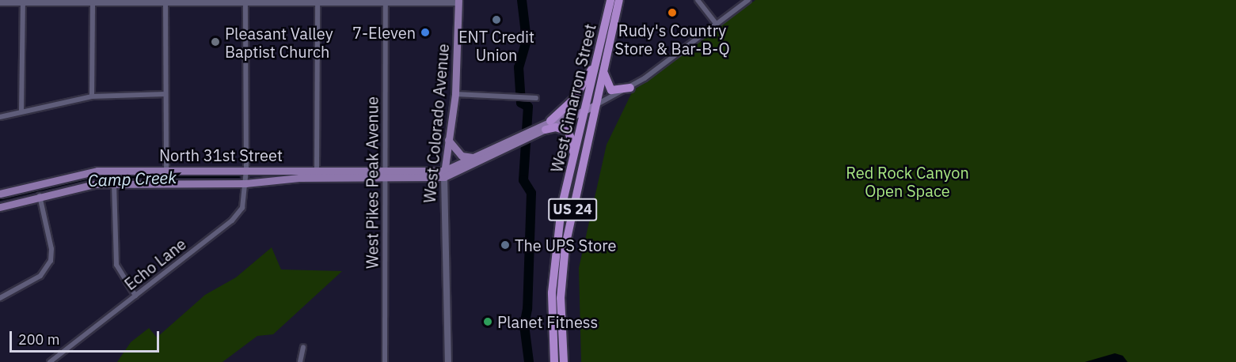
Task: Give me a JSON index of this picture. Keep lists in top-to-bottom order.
{
  "streets": {
    "highway": ["West Cimarron Street", "US 24"],
    "main road": ["West Colorado Avenue", "North 31st Street"],
    "street": ["West Pikes Peak Avenue", "Echo Lane"]
  },
  "crossings": [
    ["West Colorado Avenue", "North 31st Street"],
    ["North 31st Street", "West Pikes Peak Avenue"],
    ["North 31st Street", "Echo Lane"]
  ],
  "water": ["Camp Creek"],
  "parks": ["Red Rock Canyon Open Space"],
  "places": [
    "Rudy's Country Store & Bar-B-Q",
    "ENT Credit Union",
    "7-Eleven",
    "Pleasant Valley Baptist Church",
    "The UPS Store",
    "Planet Fitness"
  ],
  "scale_bar": "200 m"
}
